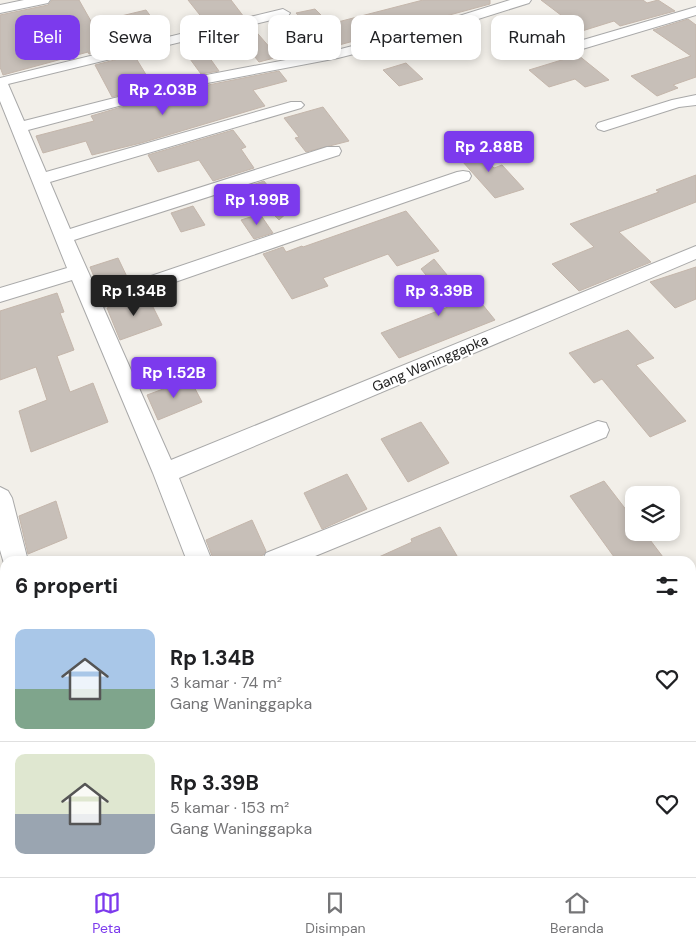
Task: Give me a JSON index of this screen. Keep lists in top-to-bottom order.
{
  "streets": {
    "street": ["Gang Waninggapka"]
  },
  "page": {
    "chip": [
      "Beli",
      "Sewa",
      "Filter",
      "Baru",
      "Apartemen",
      "Rumah"
    ],
    "price": [
      "Rp 2.03B",
      "Rp 2.88B",
      "Rp 1.99B",
      "Rp 1.34B",
      "Rp 3.39B",
      "Rp 1.52B"
    ],
    "heading": "6 properti",
    "list": [
      {
        "name": "Rp 1.34B",
        "note": "3 kamar · 74 m² · Gang Waninggapka"
      },
      {
        "name": "Rp 3.39B",
        "note": "5 kamar · 153 m² · Gang Waninggapka"
      }
    ],
    "tabs": ["Peta", "Disimpan", "Beranda"]
  }
}
